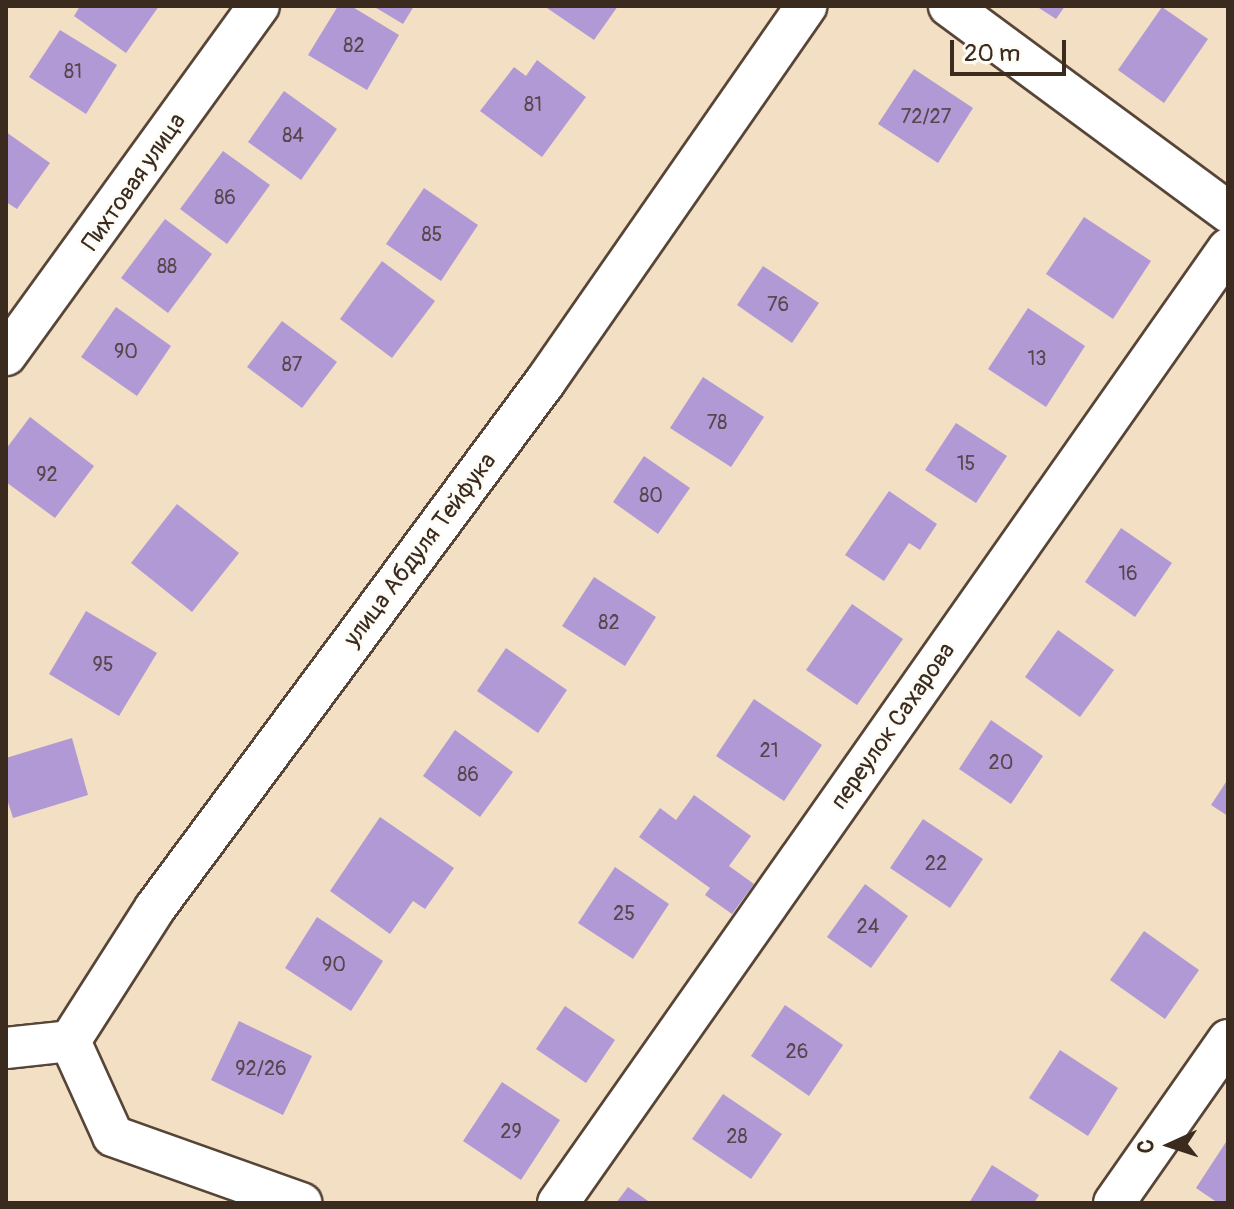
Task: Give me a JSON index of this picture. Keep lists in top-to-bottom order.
{
  "streets": {
    "street": ["Пихтовая улица", "улица Абдуля Тейфука", "переулок Сахарова"]
  },
  "house_numbers": [
    "82",
    "81",
    "81",
    "72/27",
    "84",
    "86",
    "85",
    "88",
    "76",
    "90",
    "13",
    "87",
    "78",
    "15",
    "92",
    "80",
    "16",
    "82",
    "95",
    "21",
    "20",
    "86",
    "22",
    "25",
    "24",
    "90",
    "26",
    "92/26",
    "29",
    "28"
  ],
  "scale_bar": "20 m",
  "north": "left"
}
